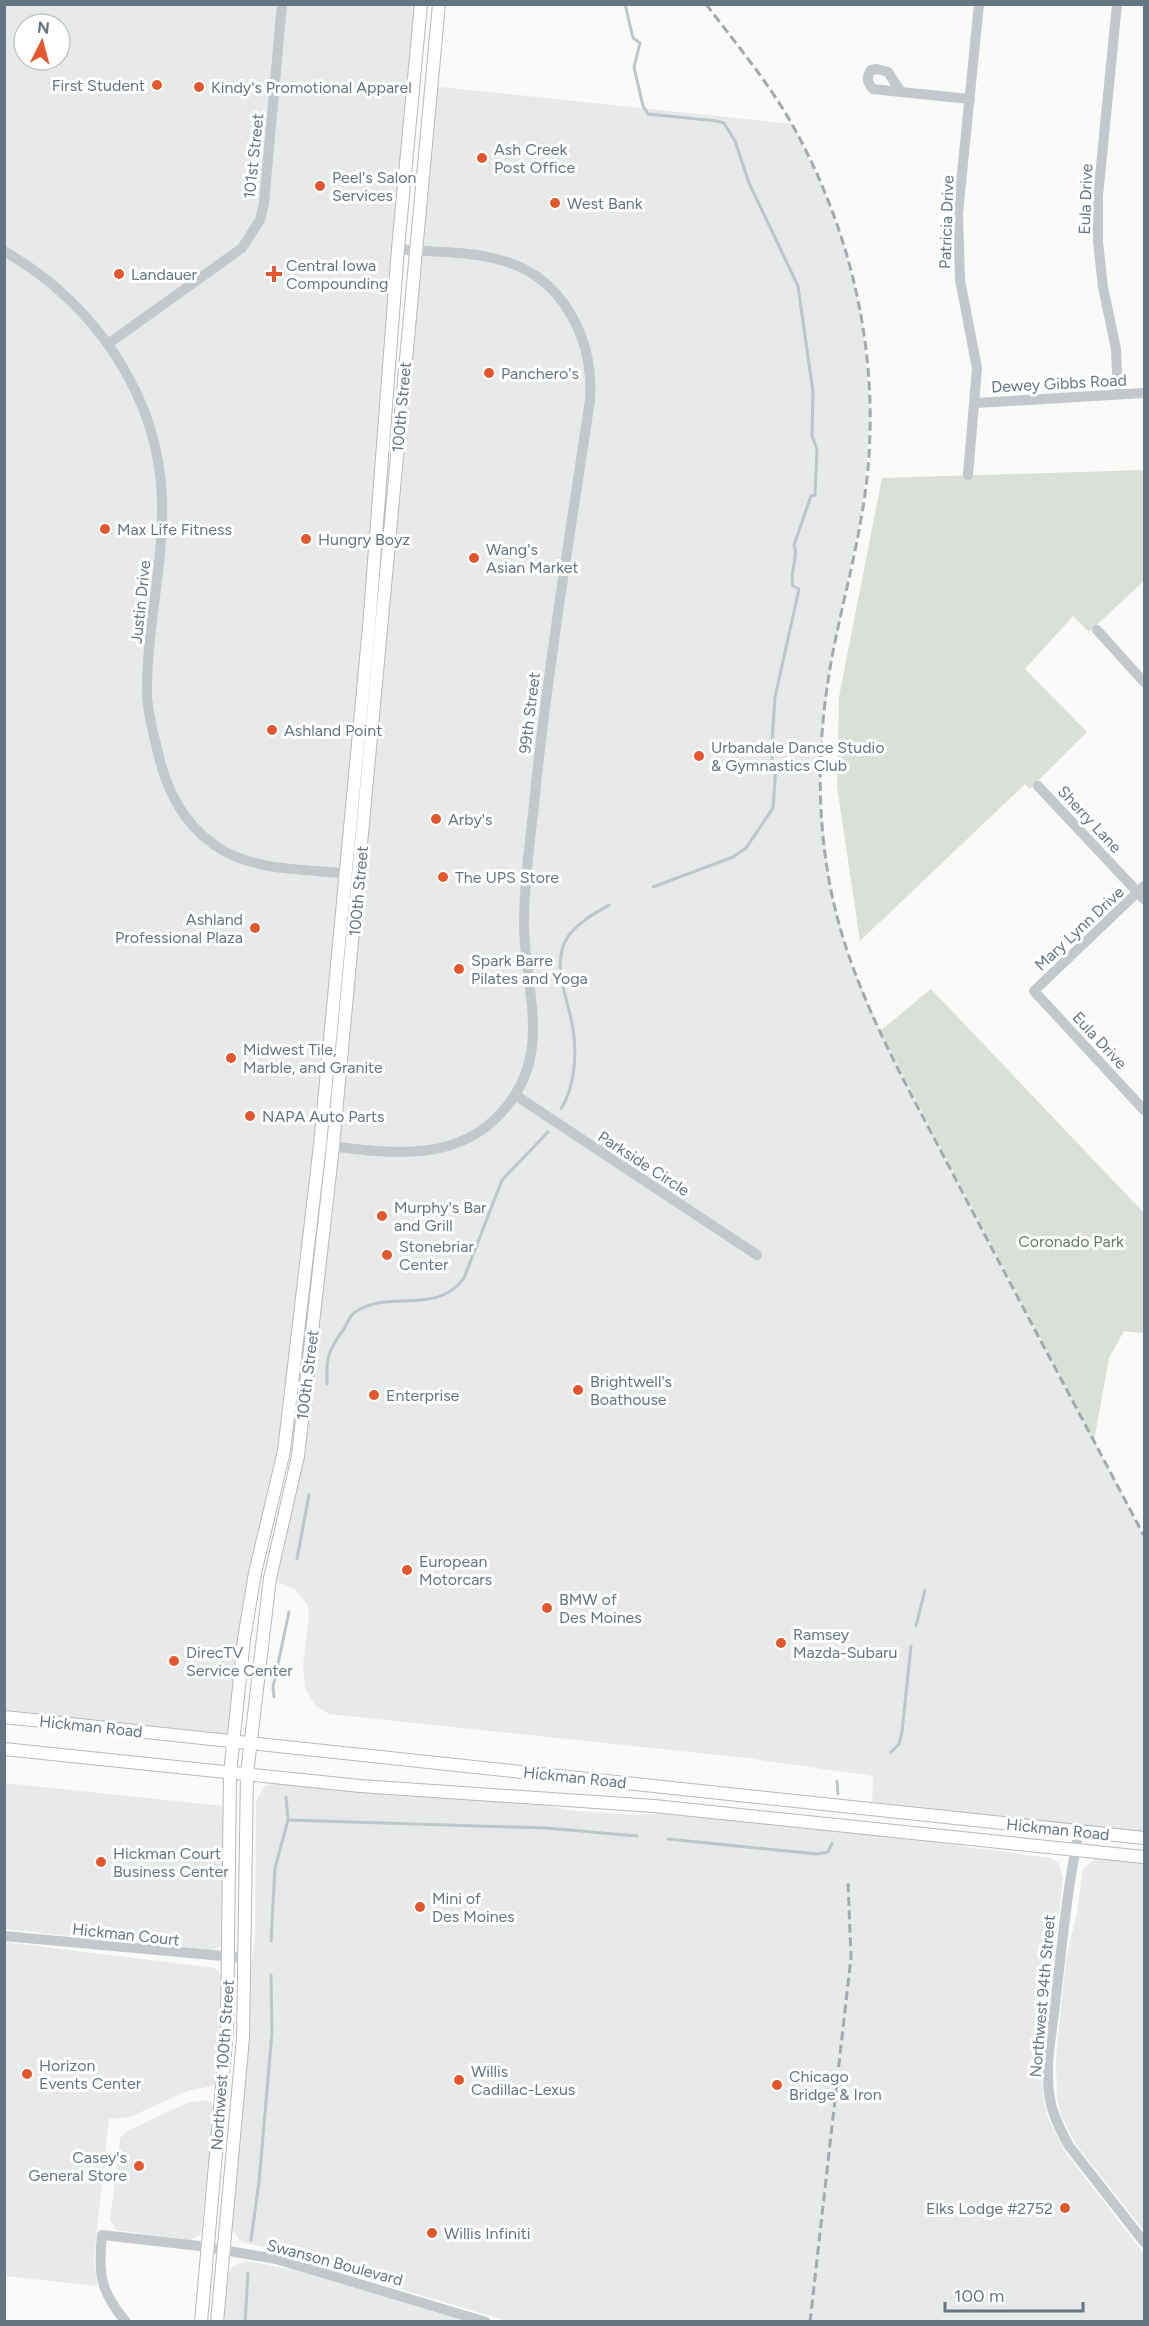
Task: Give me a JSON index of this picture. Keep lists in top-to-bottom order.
{
  "streets": {
    "main road": ["100th Street", "Hickman Road", "Northwest 100th Street"],
    "street": [
      "101st Street",
      "Eula Drive",
      "Patricia Drive",
      "Dewey Gibbs Road",
      "Justin Drive",
      "99th Street",
      "Sherry Lane",
      "Mary Lynn Drive",
      "Parkside Circle",
      "Hickman Court",
      "Northwest 94th Street",
      "Swanson Boulevard"
    ]
  },
  "crossings": [
    ["101st Street", "Justin Drive"],
    ["Eula Drive", "Dewey Gibbs Road"],
    ["Eula Drive", "Mary Lynn Drive"],
    ["Patricia Drive", "Dewey Gibbs Road"],
    ["100th Street", "Justin Drive"],
    ["100th Street", "99th Street"],
    ["100th Street", "Hickman Road"],
    ["100th Street", "Northwest 100th Street"],
    ["99th Street", "Parkside Circle"],
    ["Sherry Lane", "Mary Lynn Drive"],
    ["Hickman Road", "Northwest 94th Street"],
    ["Hickman Road", "Northwest 100th Street"],
    ["Hickman Court", "Northwest 100th Street"],
    ["Northwest 100th Street", "Swanson Boulevard"]
  ],
  "parks": ["Coronado Park"],
  "places": {
    "other": [
      "First Student",
      "Kindy's Promotional Apparel",
      "Ash Creek Post Office",
      "Peel's Salon Services",
      "West Bank",
      "Landauer",
      "Panchero's",
      "Max Life Fitness",
      "Hungry Boyz",
      "Wang's Asian Market",
      "Ashland Point",
      "Urbandale Dance Studio & Gymnastics Club",
      "Arby's",
      "The UPS Store",
      "Ashland Professional Plaza",
      "Spark Barre Pilates and Yoga",
      "Midwest Tile, Marble, and Granite",
      "NAPA Auto Parts",
      "Murphy's Bar and Grill",
      "Stonebriar Center",
      "Brightwell's Boathouse",
      "Enterprise",
      "European Motorcars",
      "BMW of Des Moines",
      "Ramsey Mazda-Subaru",
      "DirecTV Service Center",
      "Hickman Court Business Center",
      "Mini of Des Moines",
      "Horizon Events Center",
      "Willis Cadillac-Lexus",
      "Chicago Bridge & Iron",
      "Casey's General Store",
      "Elks Lodge #2752",
      "Willis Infiniti"
    ],
    "health": ["Central Iowa Compounding"]
  },
  "scale_bar": "100 m",
  "north": "top"
}
